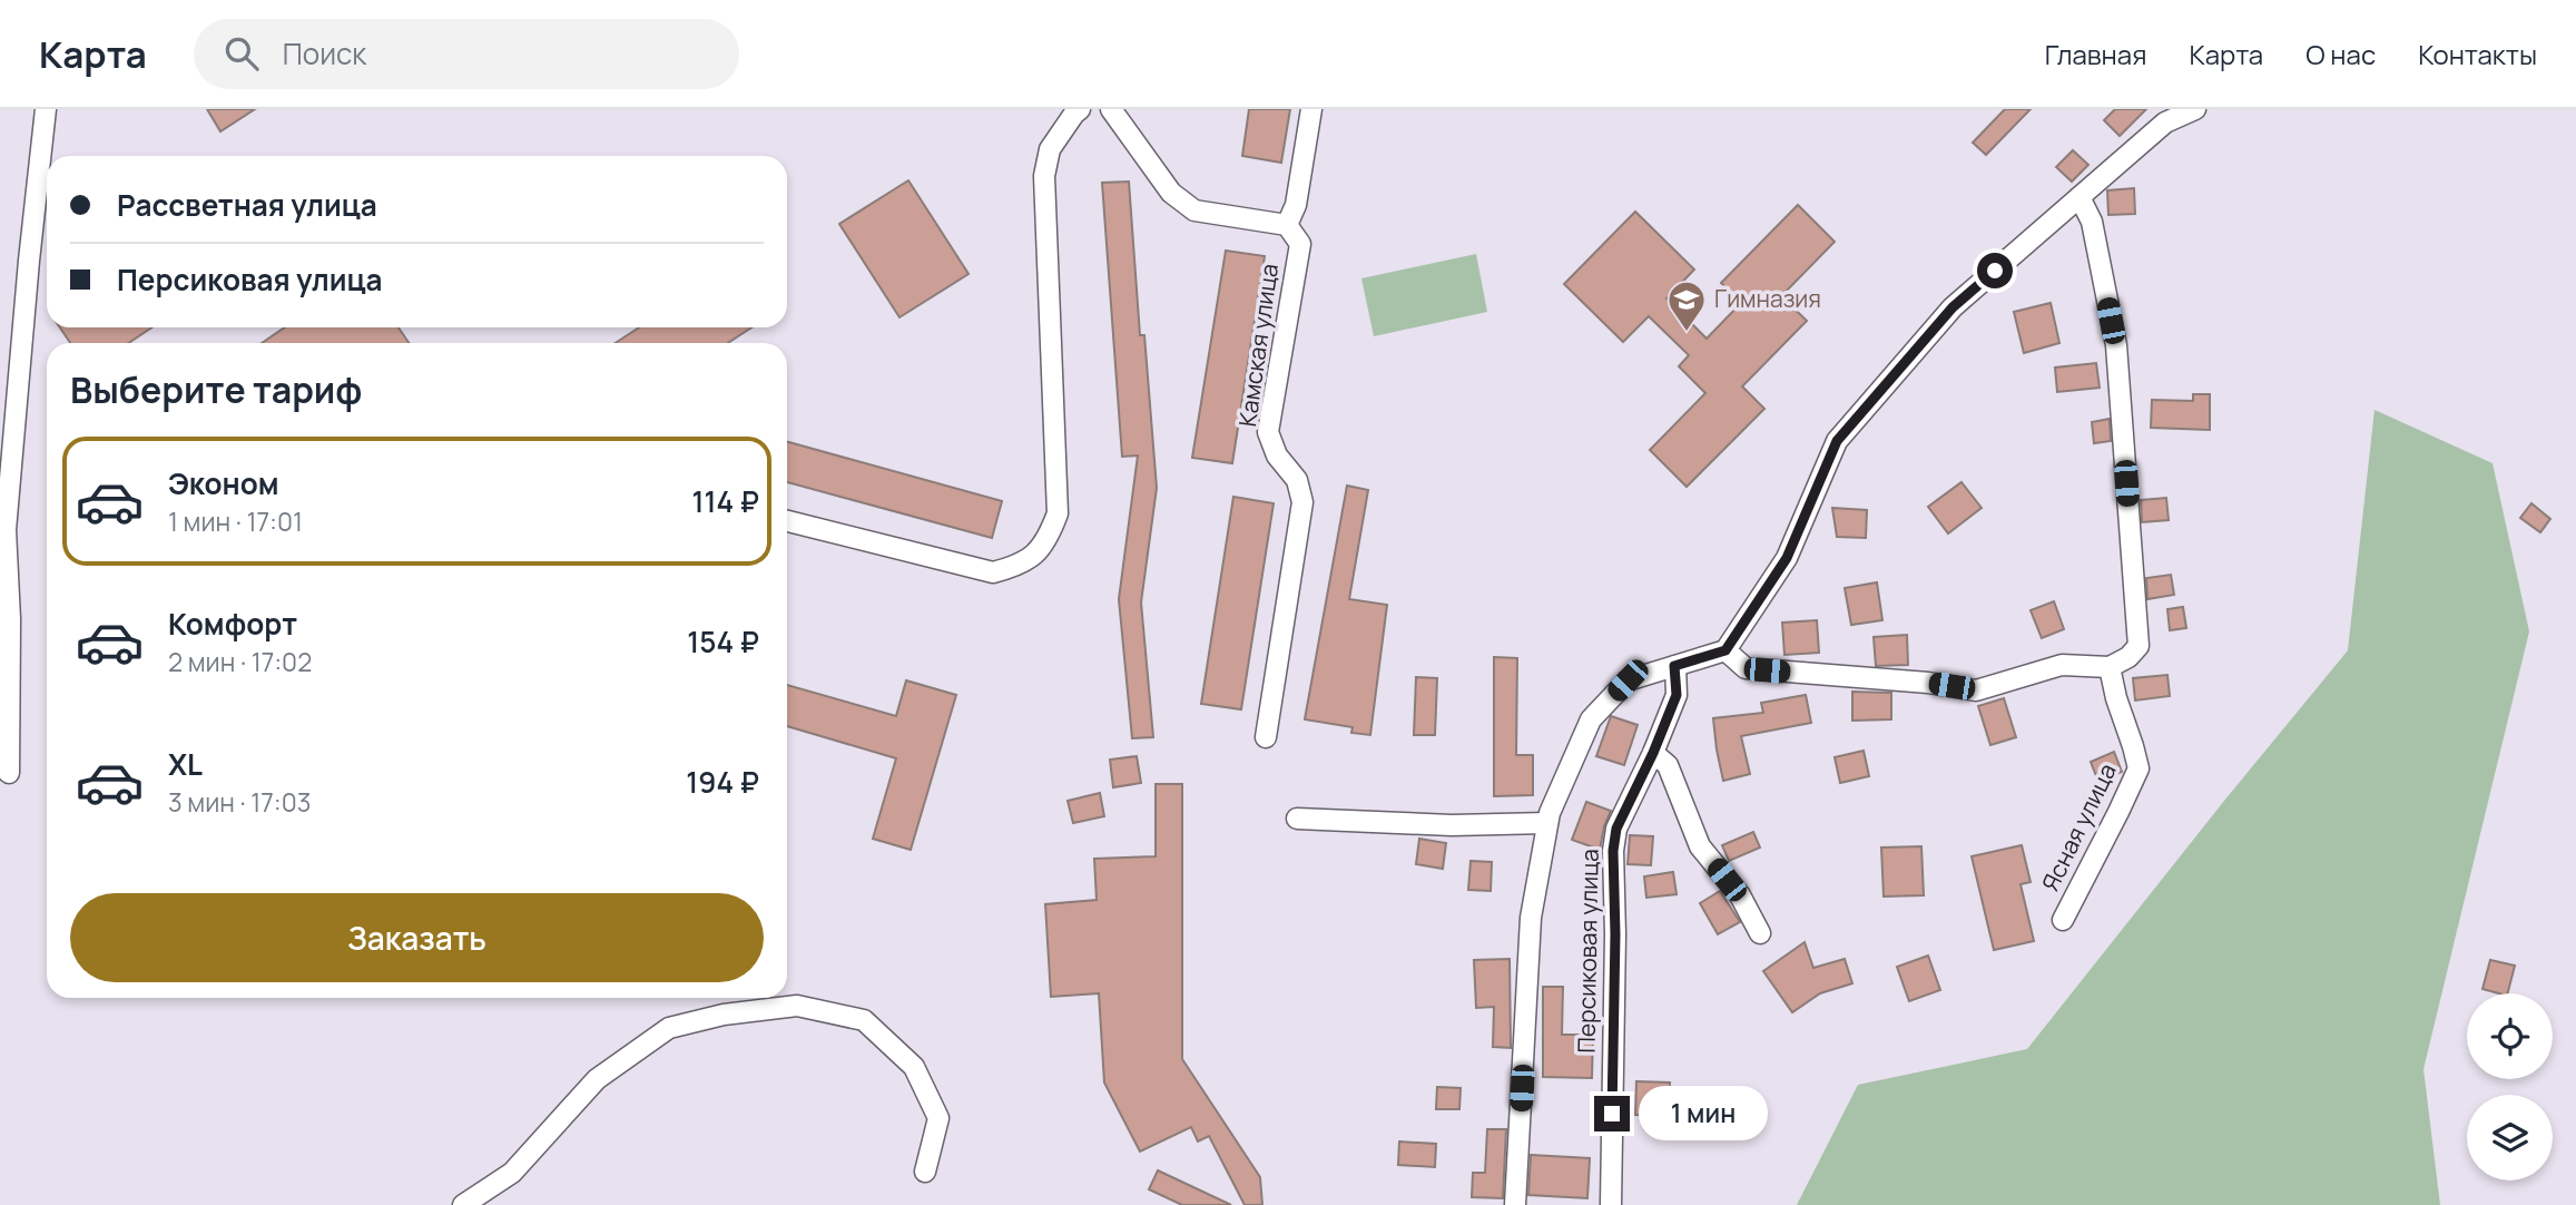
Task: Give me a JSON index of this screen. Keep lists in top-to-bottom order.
{
  "streets": {
    "street": ["Камская улица", "Ясная улица", "Персиковая улица"]
  },
  "places": {
    "school or university": ["Гимназия"]
  },
  "page": {
    "header": "Карта",
    "search": "Поиск",
    "nav": [
      "Главная",
      "Карта",
      "О нас",
      "Контакты"
    ],
    "banner": ["Рассветная улица", "Персиковая улица"],
    "heading": "Выберите тариф",
    "list": [
      {
        "name": "Эконом",
        "note": "1 мин · 17:01",
        "value": "114 ₽"
      },
      {
        "name": "Комфорт",
        "note": "2 мин · 17:02",
        "value": "154 ₽"
      },
      {
        "name": "XL",
        "note": "3 мин · 17:03",
        "value": "194 ₽"
      }
    ],
    "buttons": "Заказать",
    "bubble": "1 мин"
  }
}
